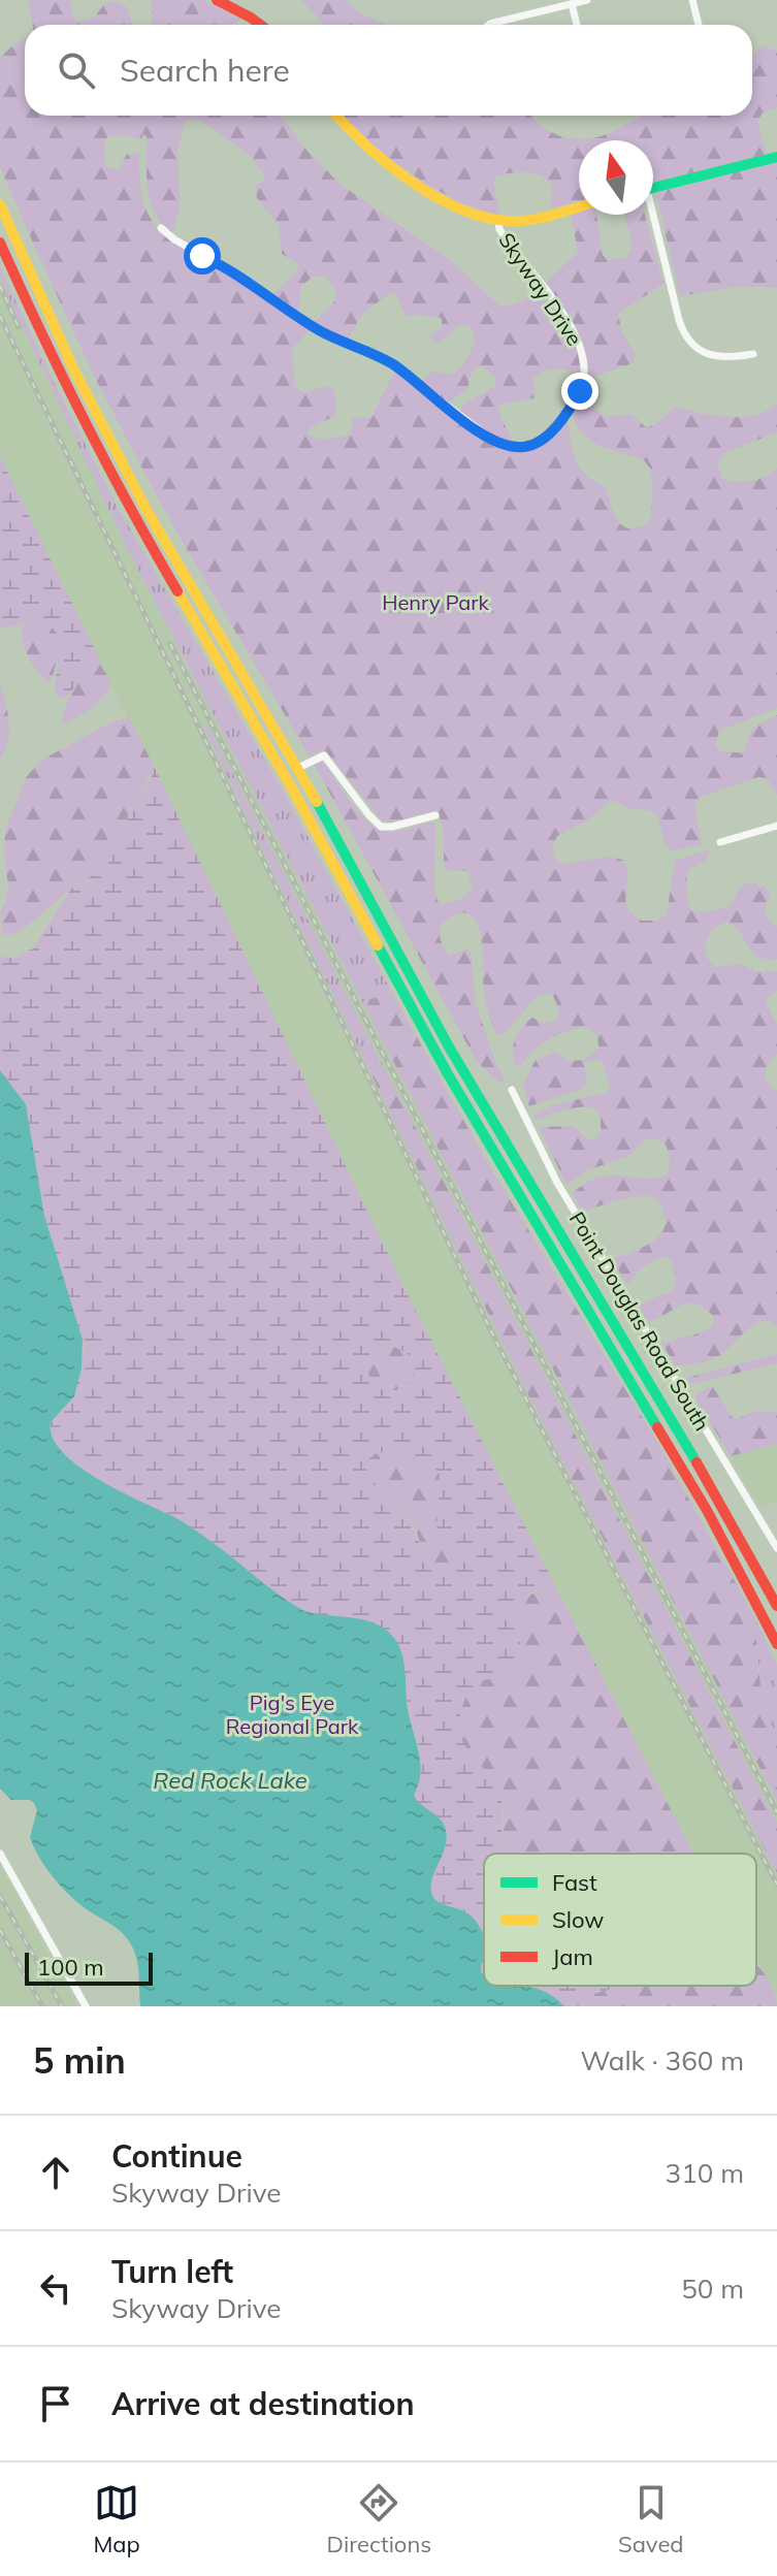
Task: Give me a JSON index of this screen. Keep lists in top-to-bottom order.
{
  "streets": {
    "street": ["Skyway Drive", "Point Douglas Road South"]
  },
  "water": ["Red Rock Lake"],
  "parks": ["Henry Park", "Pig's Eye Regional Park"],
  "legend": ["Fast", "Slow", "Jam"],
  "scale_bar": "100 m",
  "north": "top",
  "page": {
    "search": "Search here",
    "scale": "100 m",
    "heading": ["5 min", "Walk · 360 m"],
    "list": [
      ["Continue", "Skyway Drive", "310 m"],
      ["Turn left", "Skyway Drive", "50 m"],
      "Arrive at destination"
    ],
    "nav": ["Map", "Directions", "Saved"]
  }
}
